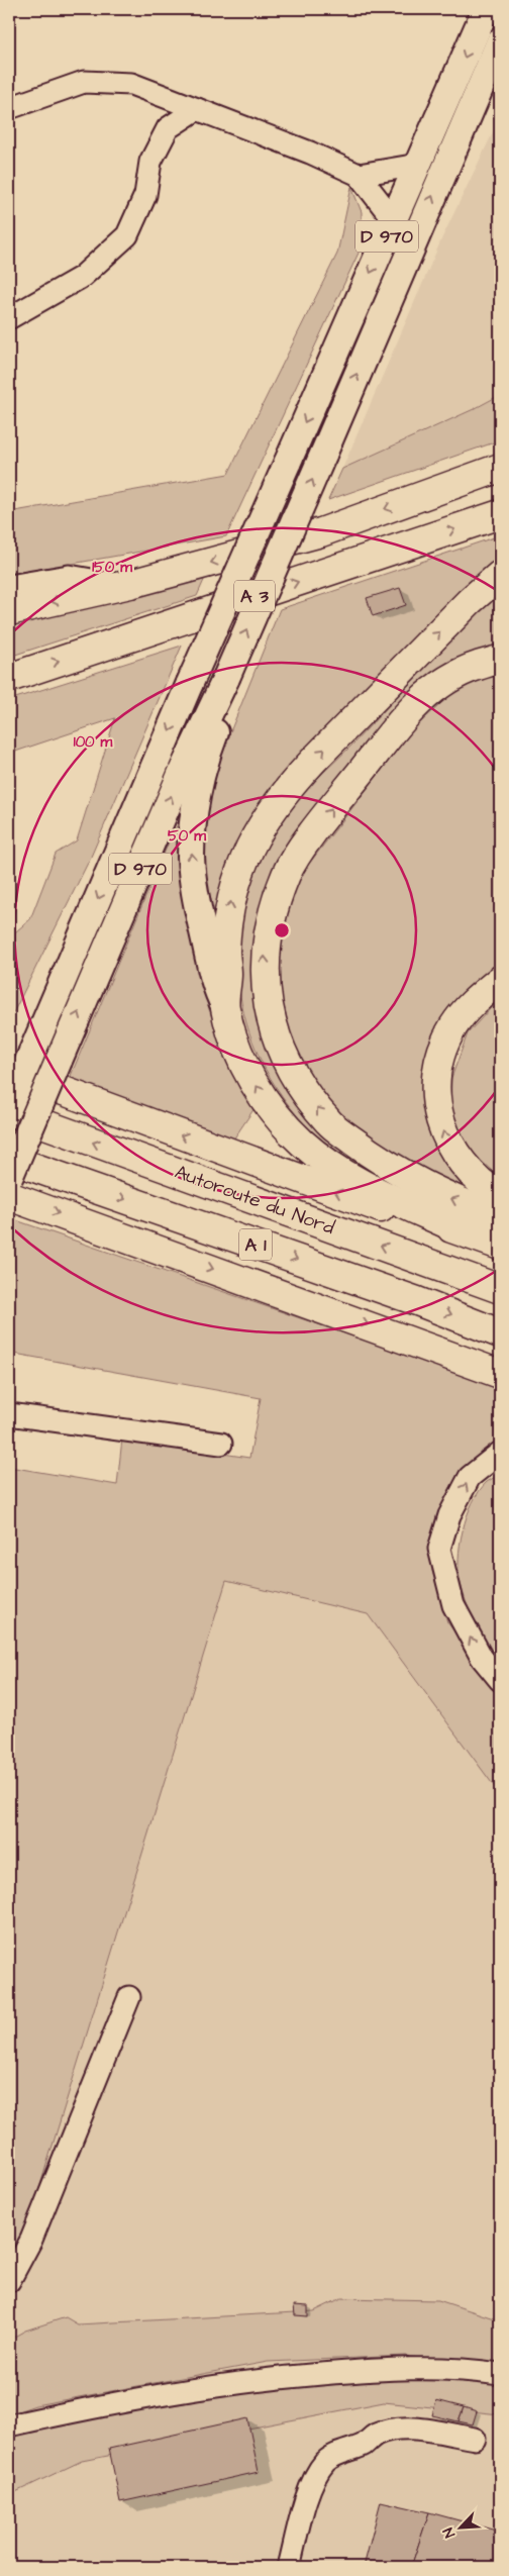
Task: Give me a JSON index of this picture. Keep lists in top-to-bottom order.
{
  "streets": {
    "highway": ["A 3", "Autoroute du Nord", "A 1"],
    "main road": ["D 970"]
  },
  "north": "bottom left",
  "rings": ["150 m", "100 m", "50 m"]
}
